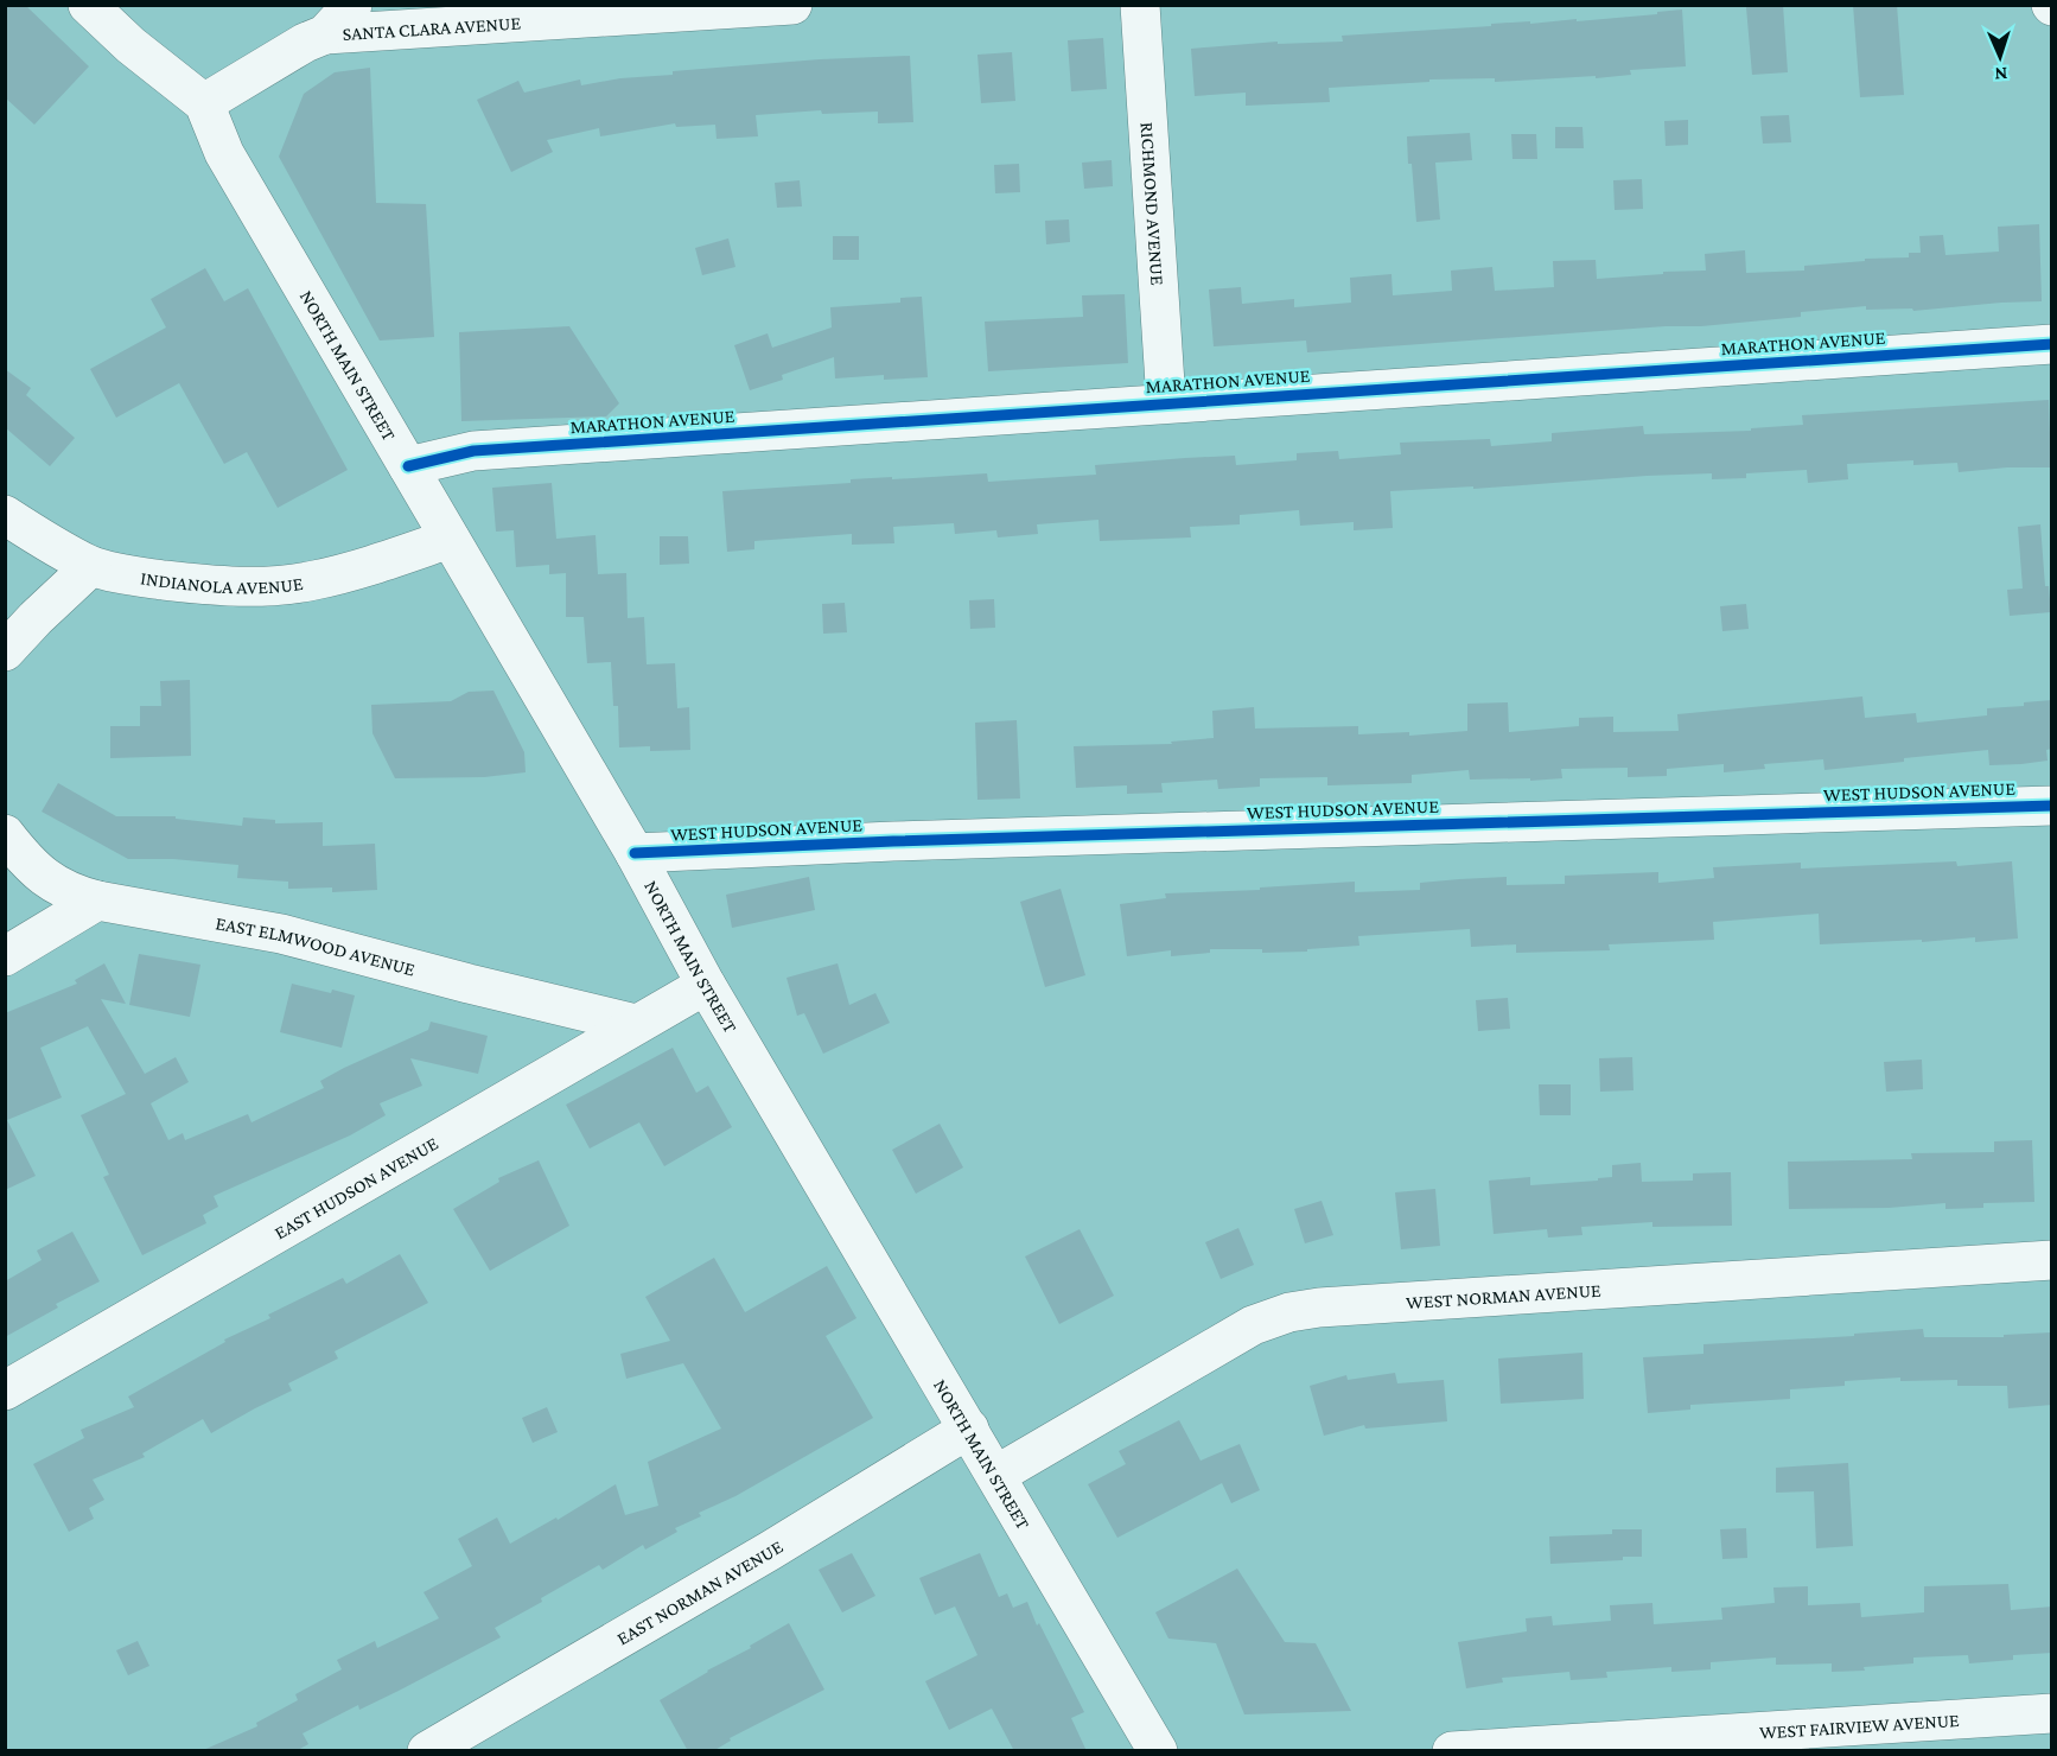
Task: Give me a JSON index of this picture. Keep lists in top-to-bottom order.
{
  "streets": {
    "street": [
      "SANTA CLARA AVENUE",
      "RICHMOND AVENUE",
      "MARATHON AVENUE",
      "NORTH MAIN STREET",
      "INDIANOLA AVENUE",
      "WEST HUDSON AVENUE",
      "EAST ELMWOOD AVENUE",
      "EAST HUDSON AVENUE",
      "WEST NORMAN AVENUE",
      "EAST NORMAN AVENUE",
      "WEST FAIRVIEW AVENUE"
    ]
  },
  "crossings": [
    ["RICHMOND AVENUE", "MARATHON AVENUE"],
    ["MARATHON AVENUE", "NORTH MAIN STREET"],
    ["NORTH MAIN STREET", "INDIANOLA AVENUE"],
    ["NORTH MAIN STREET", "WEST HUDSON AVENUE"],
    ["NORTH MAIN STREET", "EAST HUDSON AVENUE"],
    ["NORTH MAIN STREET", "WEST NORMAN AVENUE"],
    ["NORTH MAIN STREET", "EAST NORMAN AVENUE"],
    ["EAST ELMWOOD AVENUE", "EAST HUDSON AVENUE"]
  ],
  "north": "bottom"
}
